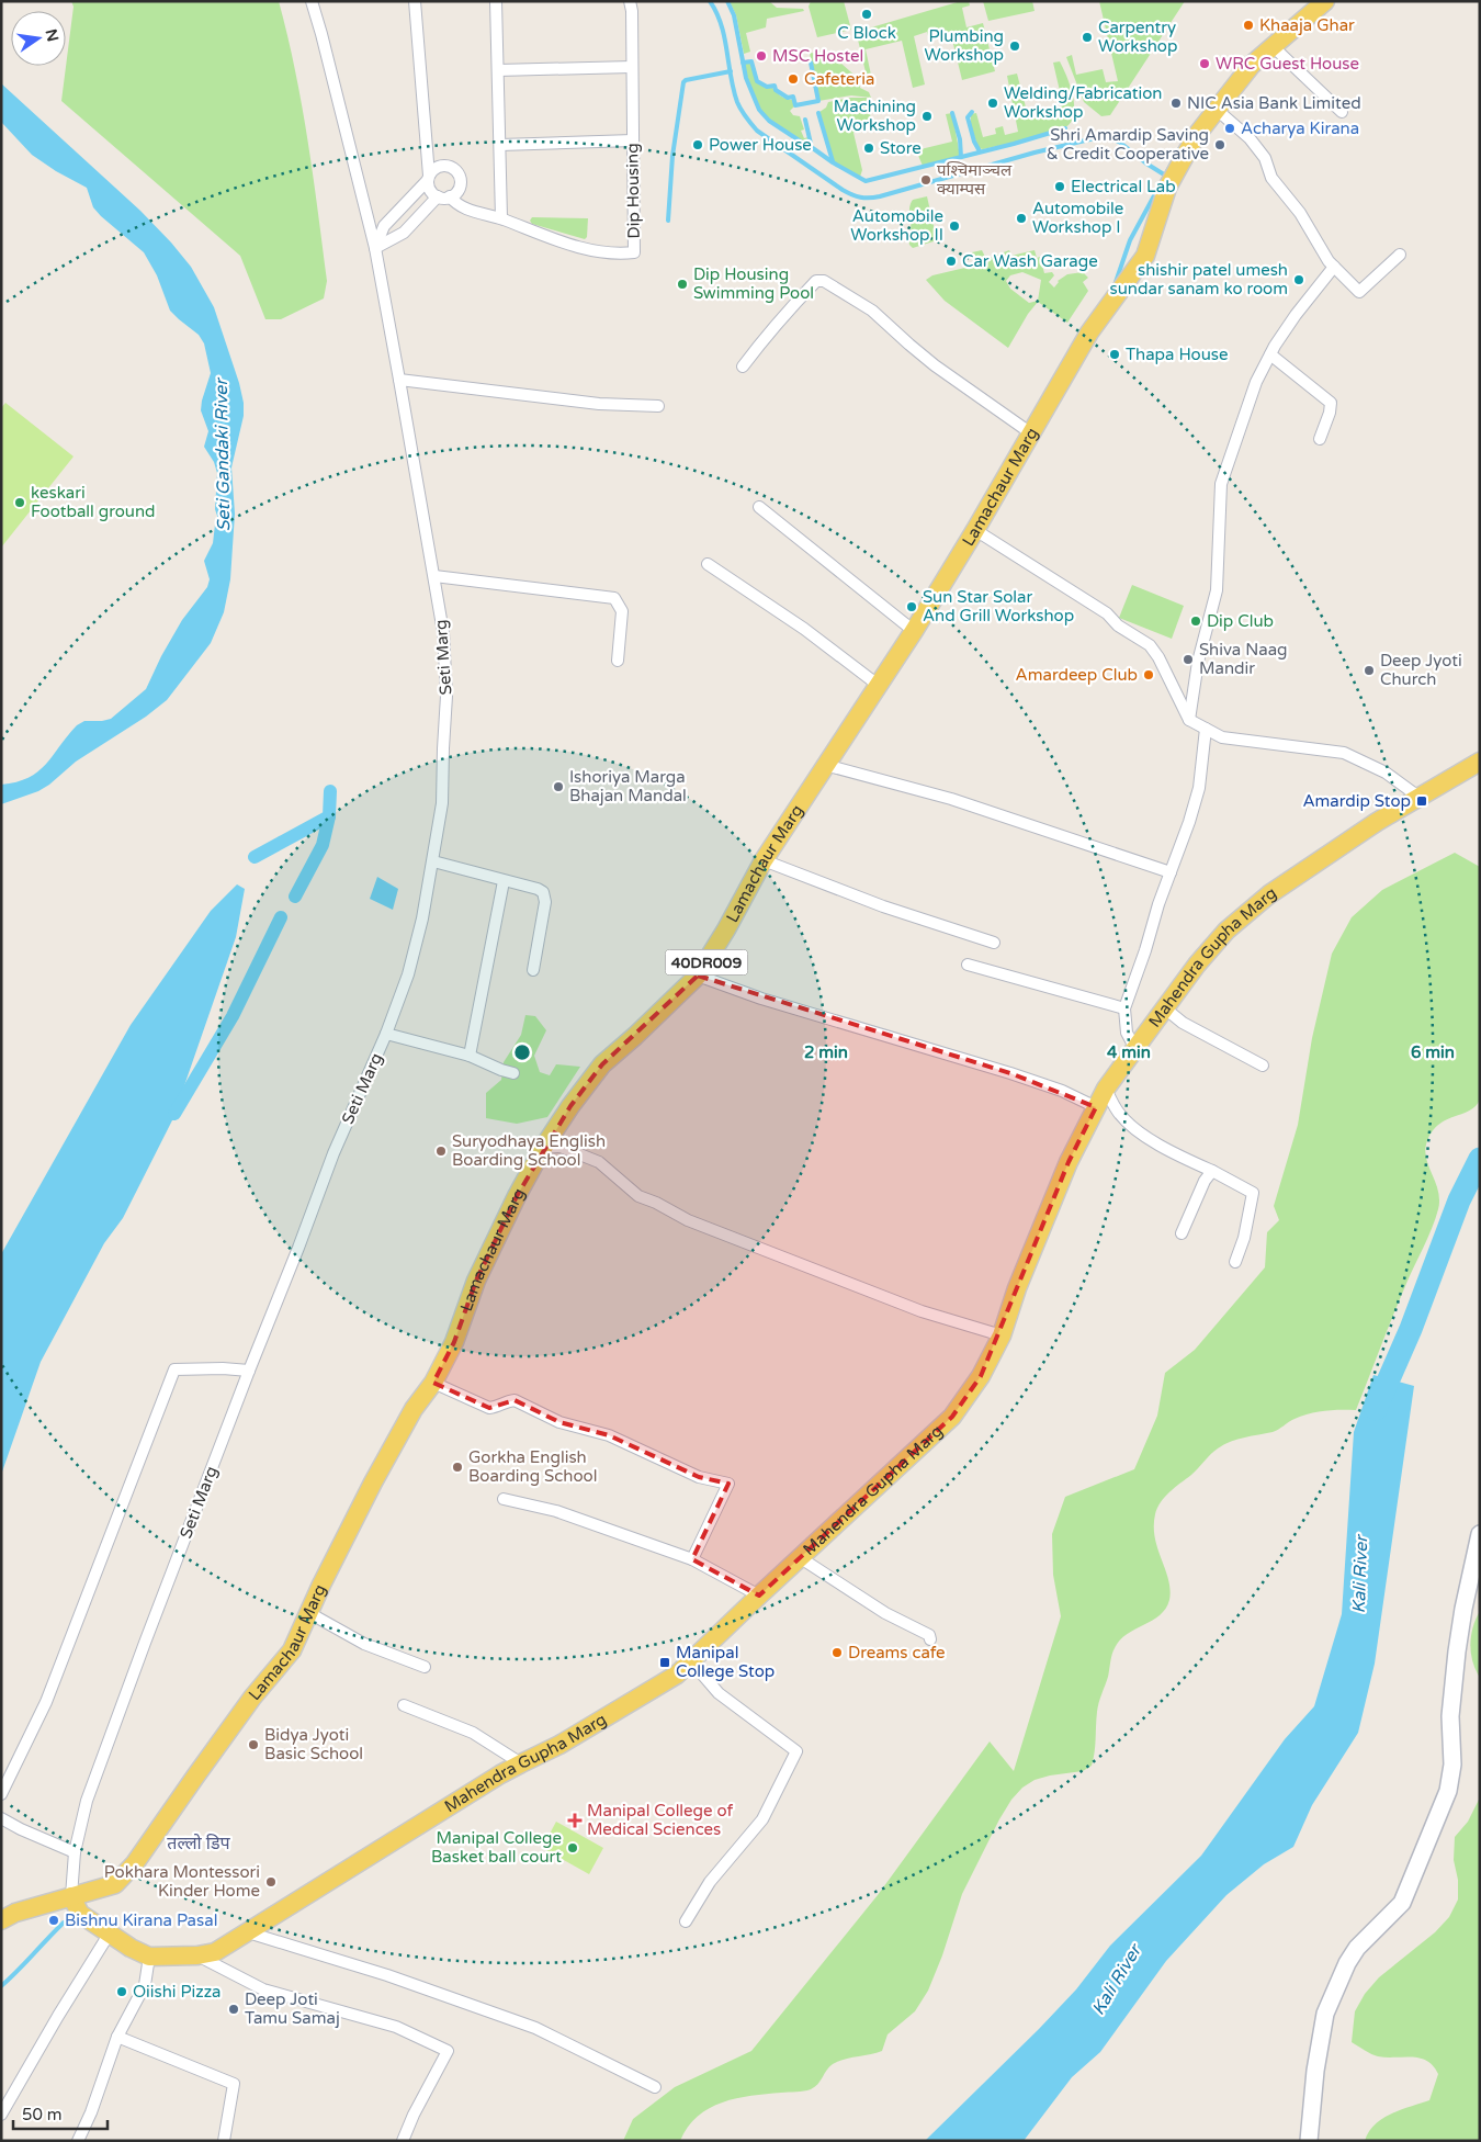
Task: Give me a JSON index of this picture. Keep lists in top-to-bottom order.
{
  "streets": {
    "main road": ["Lamachaur Marg", "Mahendra Gupha Marg", "40DR009"],
    "street": ["Dip Housing", "Seti Marg"]
  },
  "crossings": [
    ["Lamachaur Marg", "Seti Marg"],
    ["Lamachaur Marg", "Mahendra Gupha Marg"],
    ["Seti Marg", "Mahendra Gupha Marg"]
  ],
  "districts": ["तल्लो डिप"],
  "water": ["Seti Gandaki River", "Kali River"],
  "places": {
    "other": [
      "C Block",
      "Khaaja Ghar",
      "Carpentry Workshop",
      "Plumbing Workshop",
      "MSC Hostel",
      "WRC Guest House",
      "Cafeteria",
      "Welding/Fabrication Workshop",
      "NIC Asia Bank Limited",
      "Machining Workshop",
      "Acharya Kirana",
      "Power House",
      "Shri Amardip Saving & Credit Cooperative",
      "Store",
      "पश्‍चिमाञ्‍चल क्याम्पस",
      "Electrical Lab",
      "Automobile Workshop I",
      "Automobile Workshop II",
      "Car Wash Garage",
      "shishir patel umesh sundar sanam ko room",
      "Dip Housing Swimming Pool",
      "Thapa House",
      "keskari Football ground",
      "Sun Star Solar And Grill Workshop",
      "Dip Club",
      "Shiva Naag Mandir",
      "Deep Jyoti Church",
      "Amardeep Club",
      "Ishoriya Marga Bhajan Mandal",
      "Suryodhaya English Boarding School",
      "Gorkha English Boarding School",
      "Dreams cafe",
      "Bidya Jyoti Basic School",
      "Manipal College Basket ball court",
      "Pokhara Montessori Kinder Home",
      "Bishnu Kirana Pasal",
      "Oiishi Pizza",
      "Deep Joti Tamu Samaj"
    ],
    "transit": ["Amardip Stop", "Manipal College Stop"],
    "health": ["Manipal College of Medical Sciences"]
  },
  "scale_bar": "50 m",
  "north": "right",
  "rings": ["2 min", "4 min", "6 min"]
}
